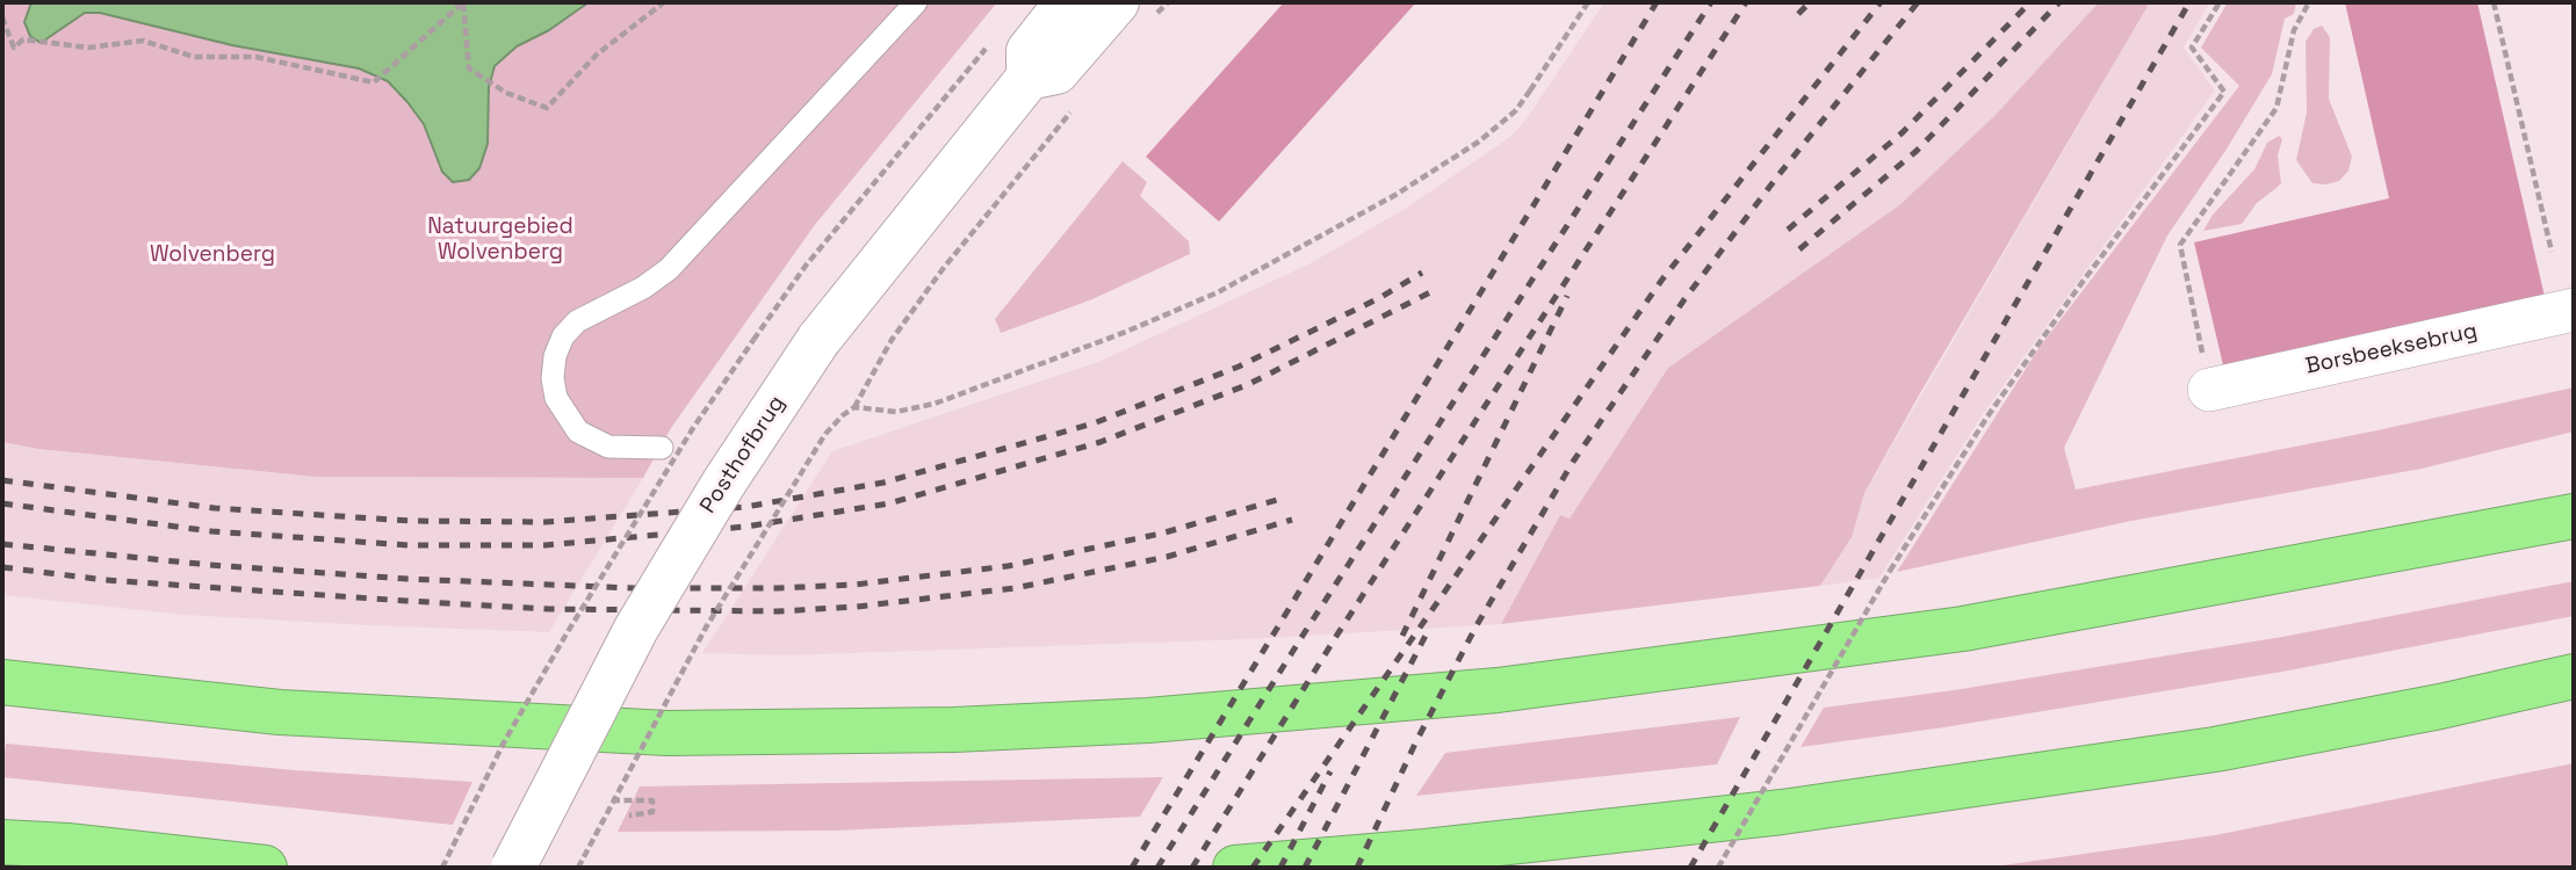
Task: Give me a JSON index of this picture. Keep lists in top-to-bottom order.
{
  "streets": {
    "street": ["Borsbeeksebrug", "Posthofbrug"]
  },
  "parks": ["Natuurgebied Wolvenberg", "Wolvenberg"]
}
